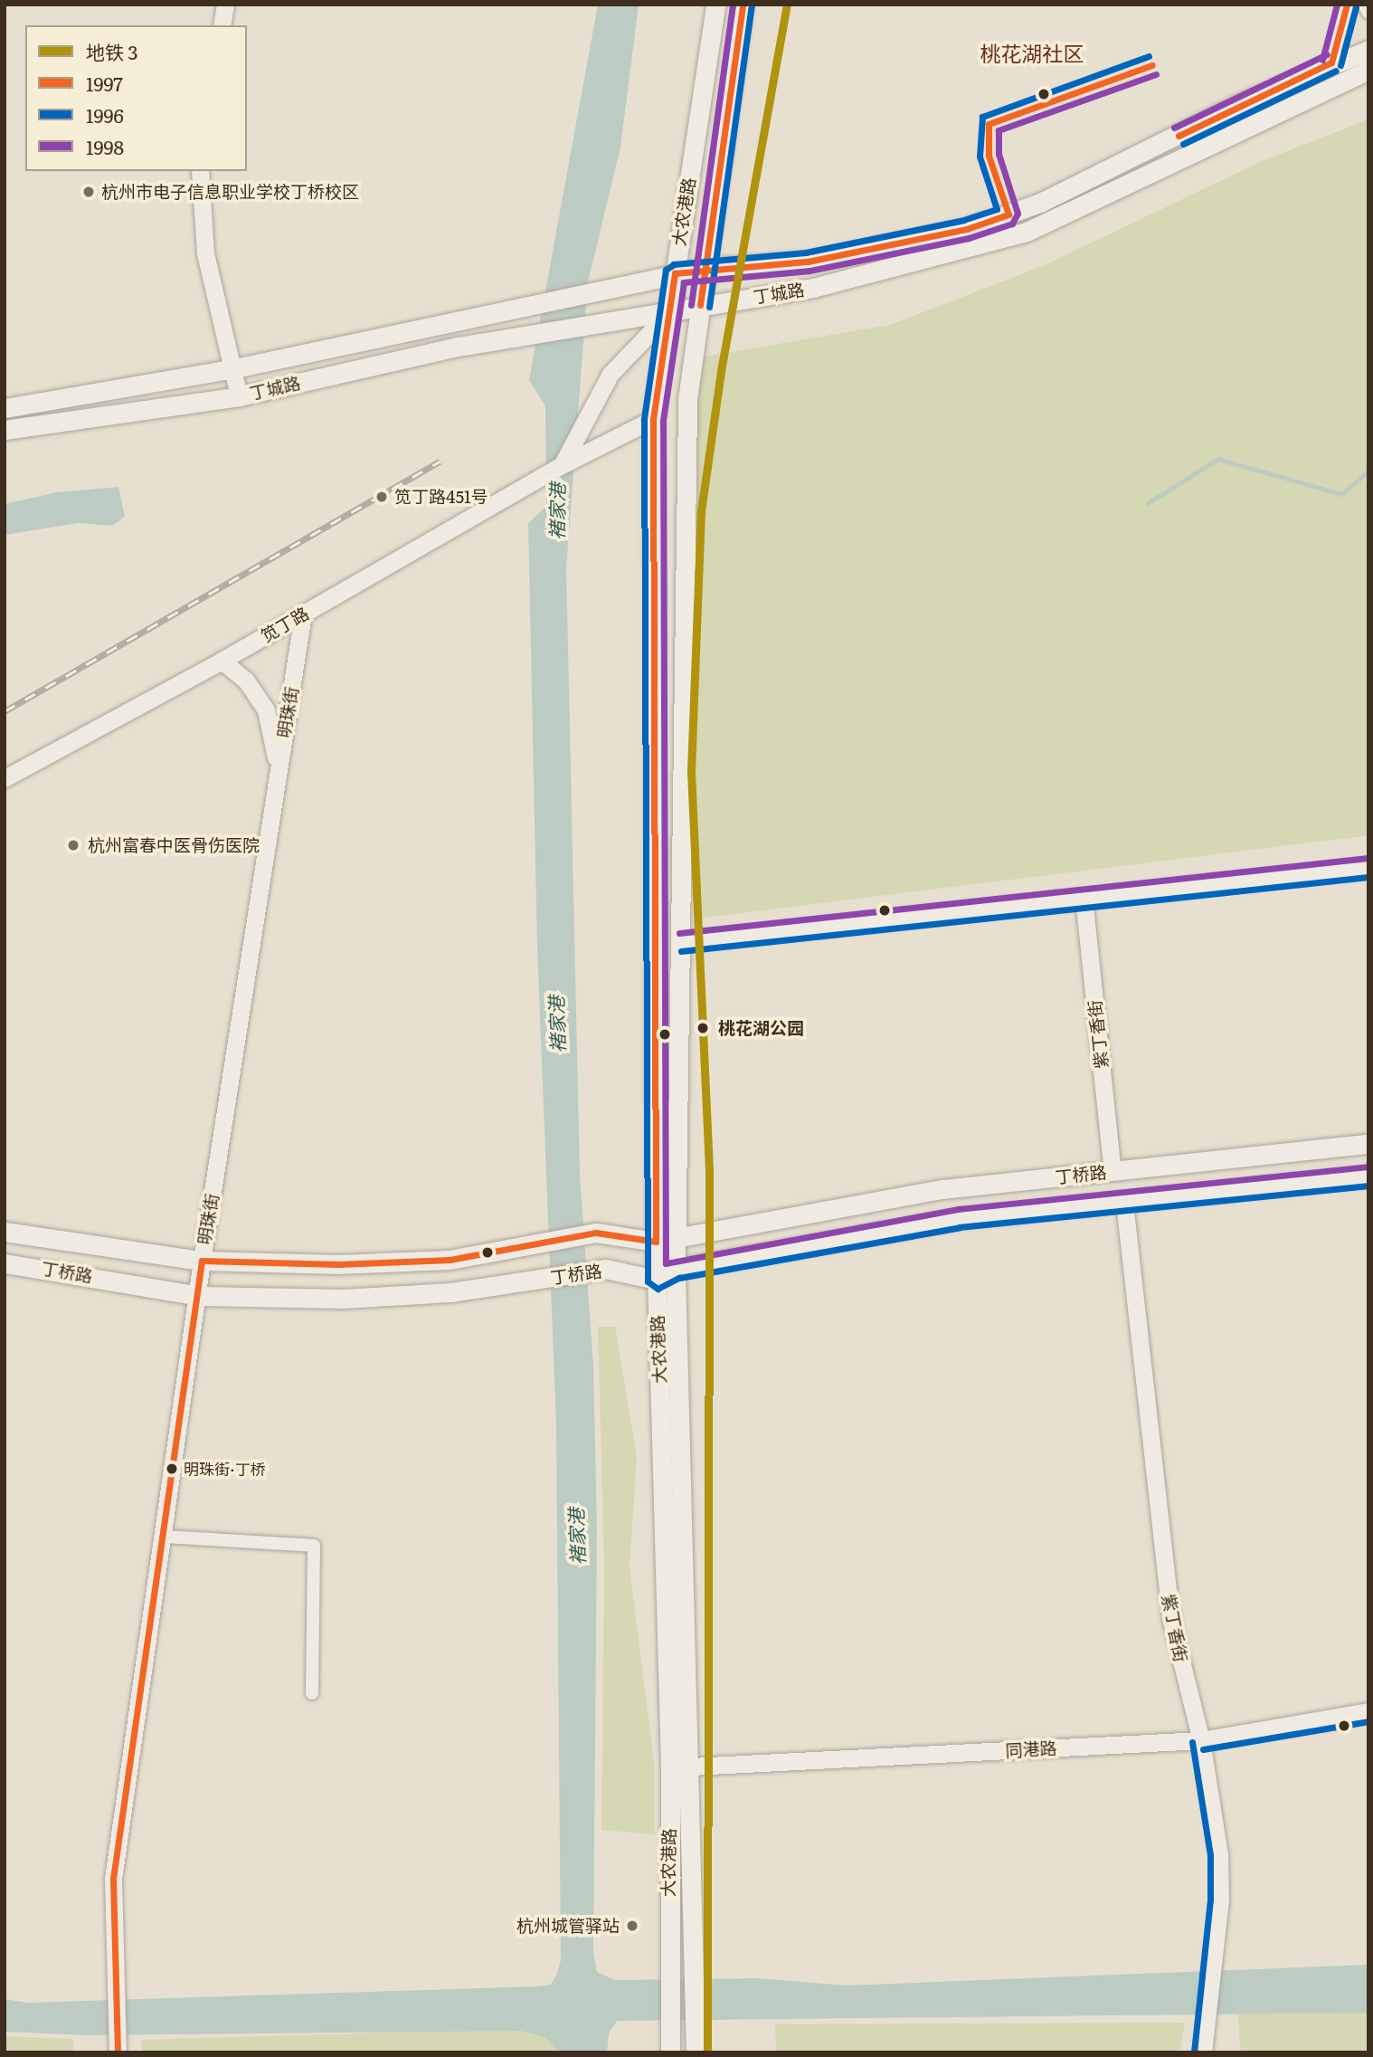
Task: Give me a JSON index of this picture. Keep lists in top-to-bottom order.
{
  "streets": {
    "main road": ["大农港路", "丁城路", "丁桥路"],
    "street": [
      "笕丁路",
      "明珠街",
      "紫丁香街",
      "同港路"
    ]
  },
  "crossings": [
    ["大农港路", "丁城路"],
    ["大农港路", "笕丁路"],
    ["大农港路", "丁桥路"],
    ["大农港路", "同港路"],
    ["笕丁路", "明珠街"],
    ["明珠街", "丁桥路"],
    ["紫丁香街", "丁桥路"],
    ["紫丁香街", "同港路"]
  ],
  "districts": ["桃花湖社区"],
  "water": ["褚家港"],
  "places": [
    "杭州市电子信息职业学校丁桥校区",
    "笕丁路451号",
    "杭州富春中医骨伤医院",
    "桃花湖公园",
    "明珠街·丁桥",
    "杭州城管驿站"
  ],
  "lines": [
    "metro line 3",
    "transit line 1997",
    "transit line 1998",
    "transit line 1996"
  ],
  "legend": [
    "地铁 3",
    "1997",
    "1996",
    "1998"
  ]
}
